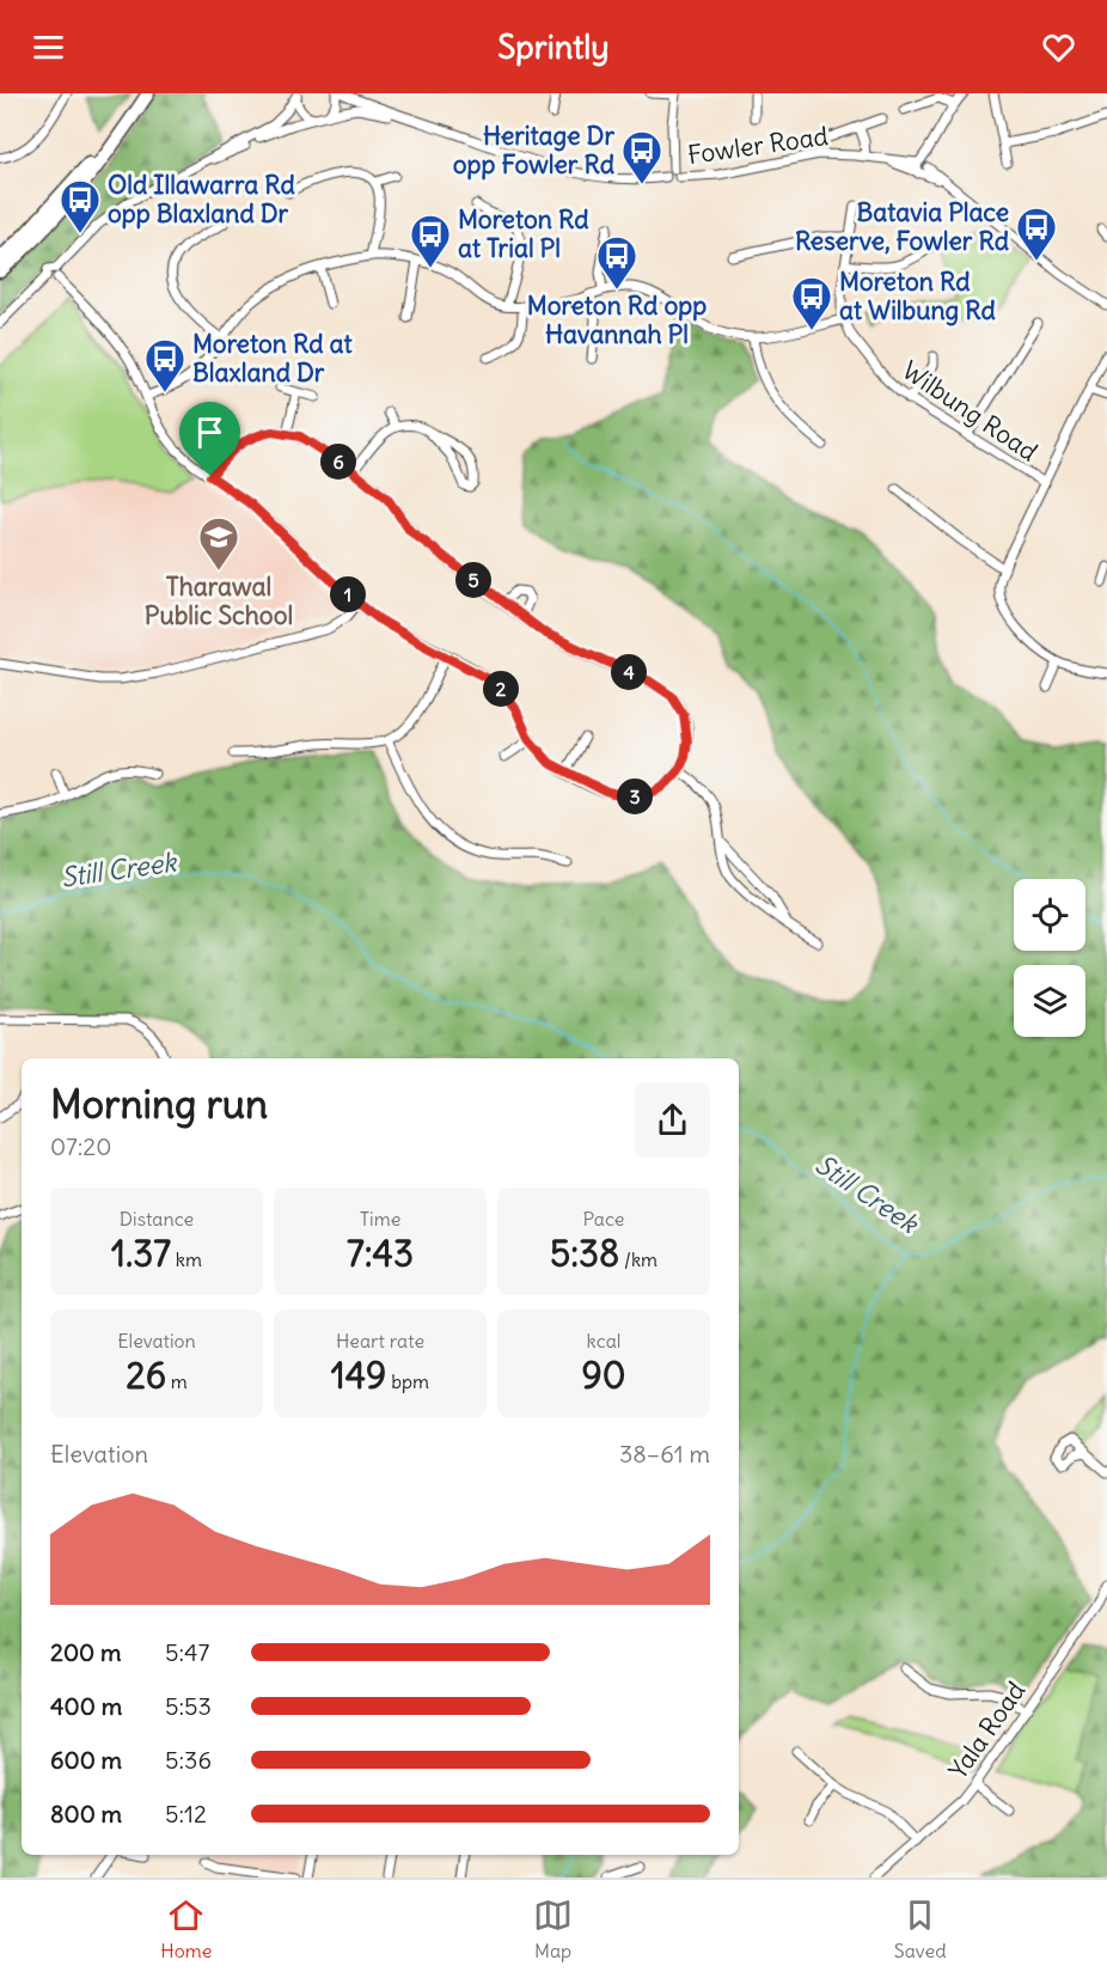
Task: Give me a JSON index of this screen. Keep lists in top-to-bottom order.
{
  "streets": {
    "street": ["Fowler Road", "Wilbung Road", "Yala Road"]
  },
  "water": ["Still Creek"],
  "places": {
    "bus stop": [
      "Heritage Dr opp Fowler Rd",
      "Old Illawarra Rd opp Blaxland Dr",
      "Batavia Place Reserve, Fowler Rd",
      "Moreton Rd at Trial Pl",
      "Moreton Rd opp Havannah Pl",
      "Moreton Rd at Wilbung Rd",
      "Moreton Rd at Blaxland Dr"
    ],
    "school or university": ["Tharawal Public School"]
  },
  "page": {
    "header": "Sprintly",
    "pins": [
      "6",
      "5",
      "1",
      "4",
      "2",
      "3"
    ],
    "heading": ["Morning run", "07:20"],
    "stats": [
      ["Distance", "1.37 km"],
      ["Time", "7:43"],
      ["Pace", "5:38 /km"],
      ["Elevation", "26 m"],
      ["Heart rate", "149 bpm"],
      ["kcal", "90"]
    ],
    "chart": ["Elevation", "38–61 m"],
    "list": [
      {
        "name": "200 m",
        "note": "5:47"
      },
      {
        "name": "400 m",
        "note": "5:53"
      },
      {
        "name": "600 m",
        "note": "5:36"
      },
      {
        "name": "800 m",
        "note": "5:12"
      }
    ],
    "tabs": ["Home", "Map", "Saved"]
  }
}
